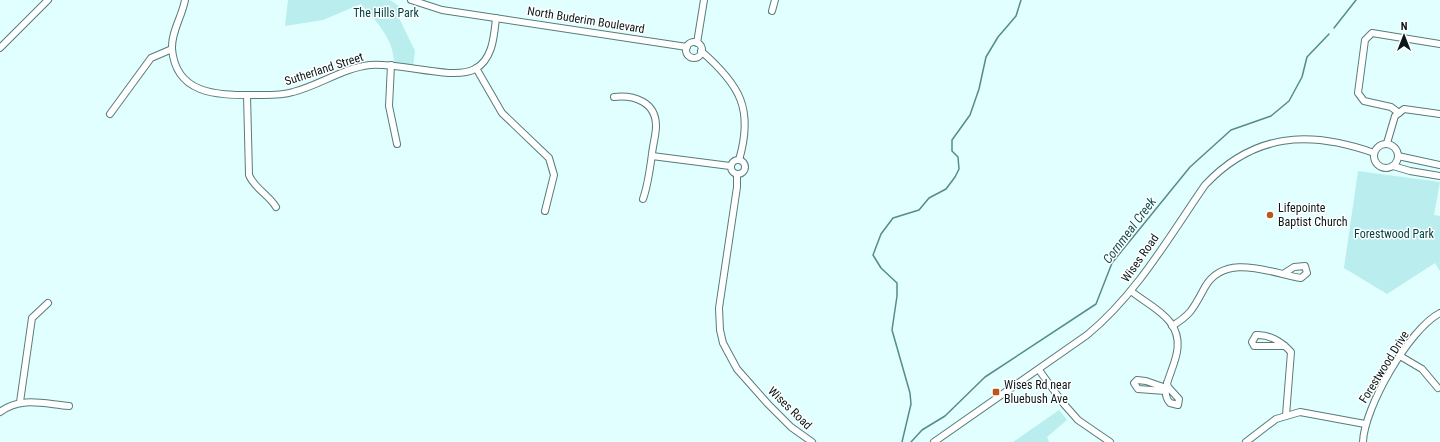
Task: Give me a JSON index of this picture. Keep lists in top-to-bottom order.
{
  "streets": {
    "street": [
      "North Buderim Boulevard",
      "Sutherland Street",
      "Wises Road",
      "Forestwood Drive"
    ]
  },
  "water": ["Cornmeal Creek"],
  "parks": ["The Hills Park", "Forestwood Park"],
  "places": {
    "other": ["Lifepointe Baptist Church"],
    "transit": ["Wises Rd near Bluebush Ave"]
  },
  "north": "top"
}
